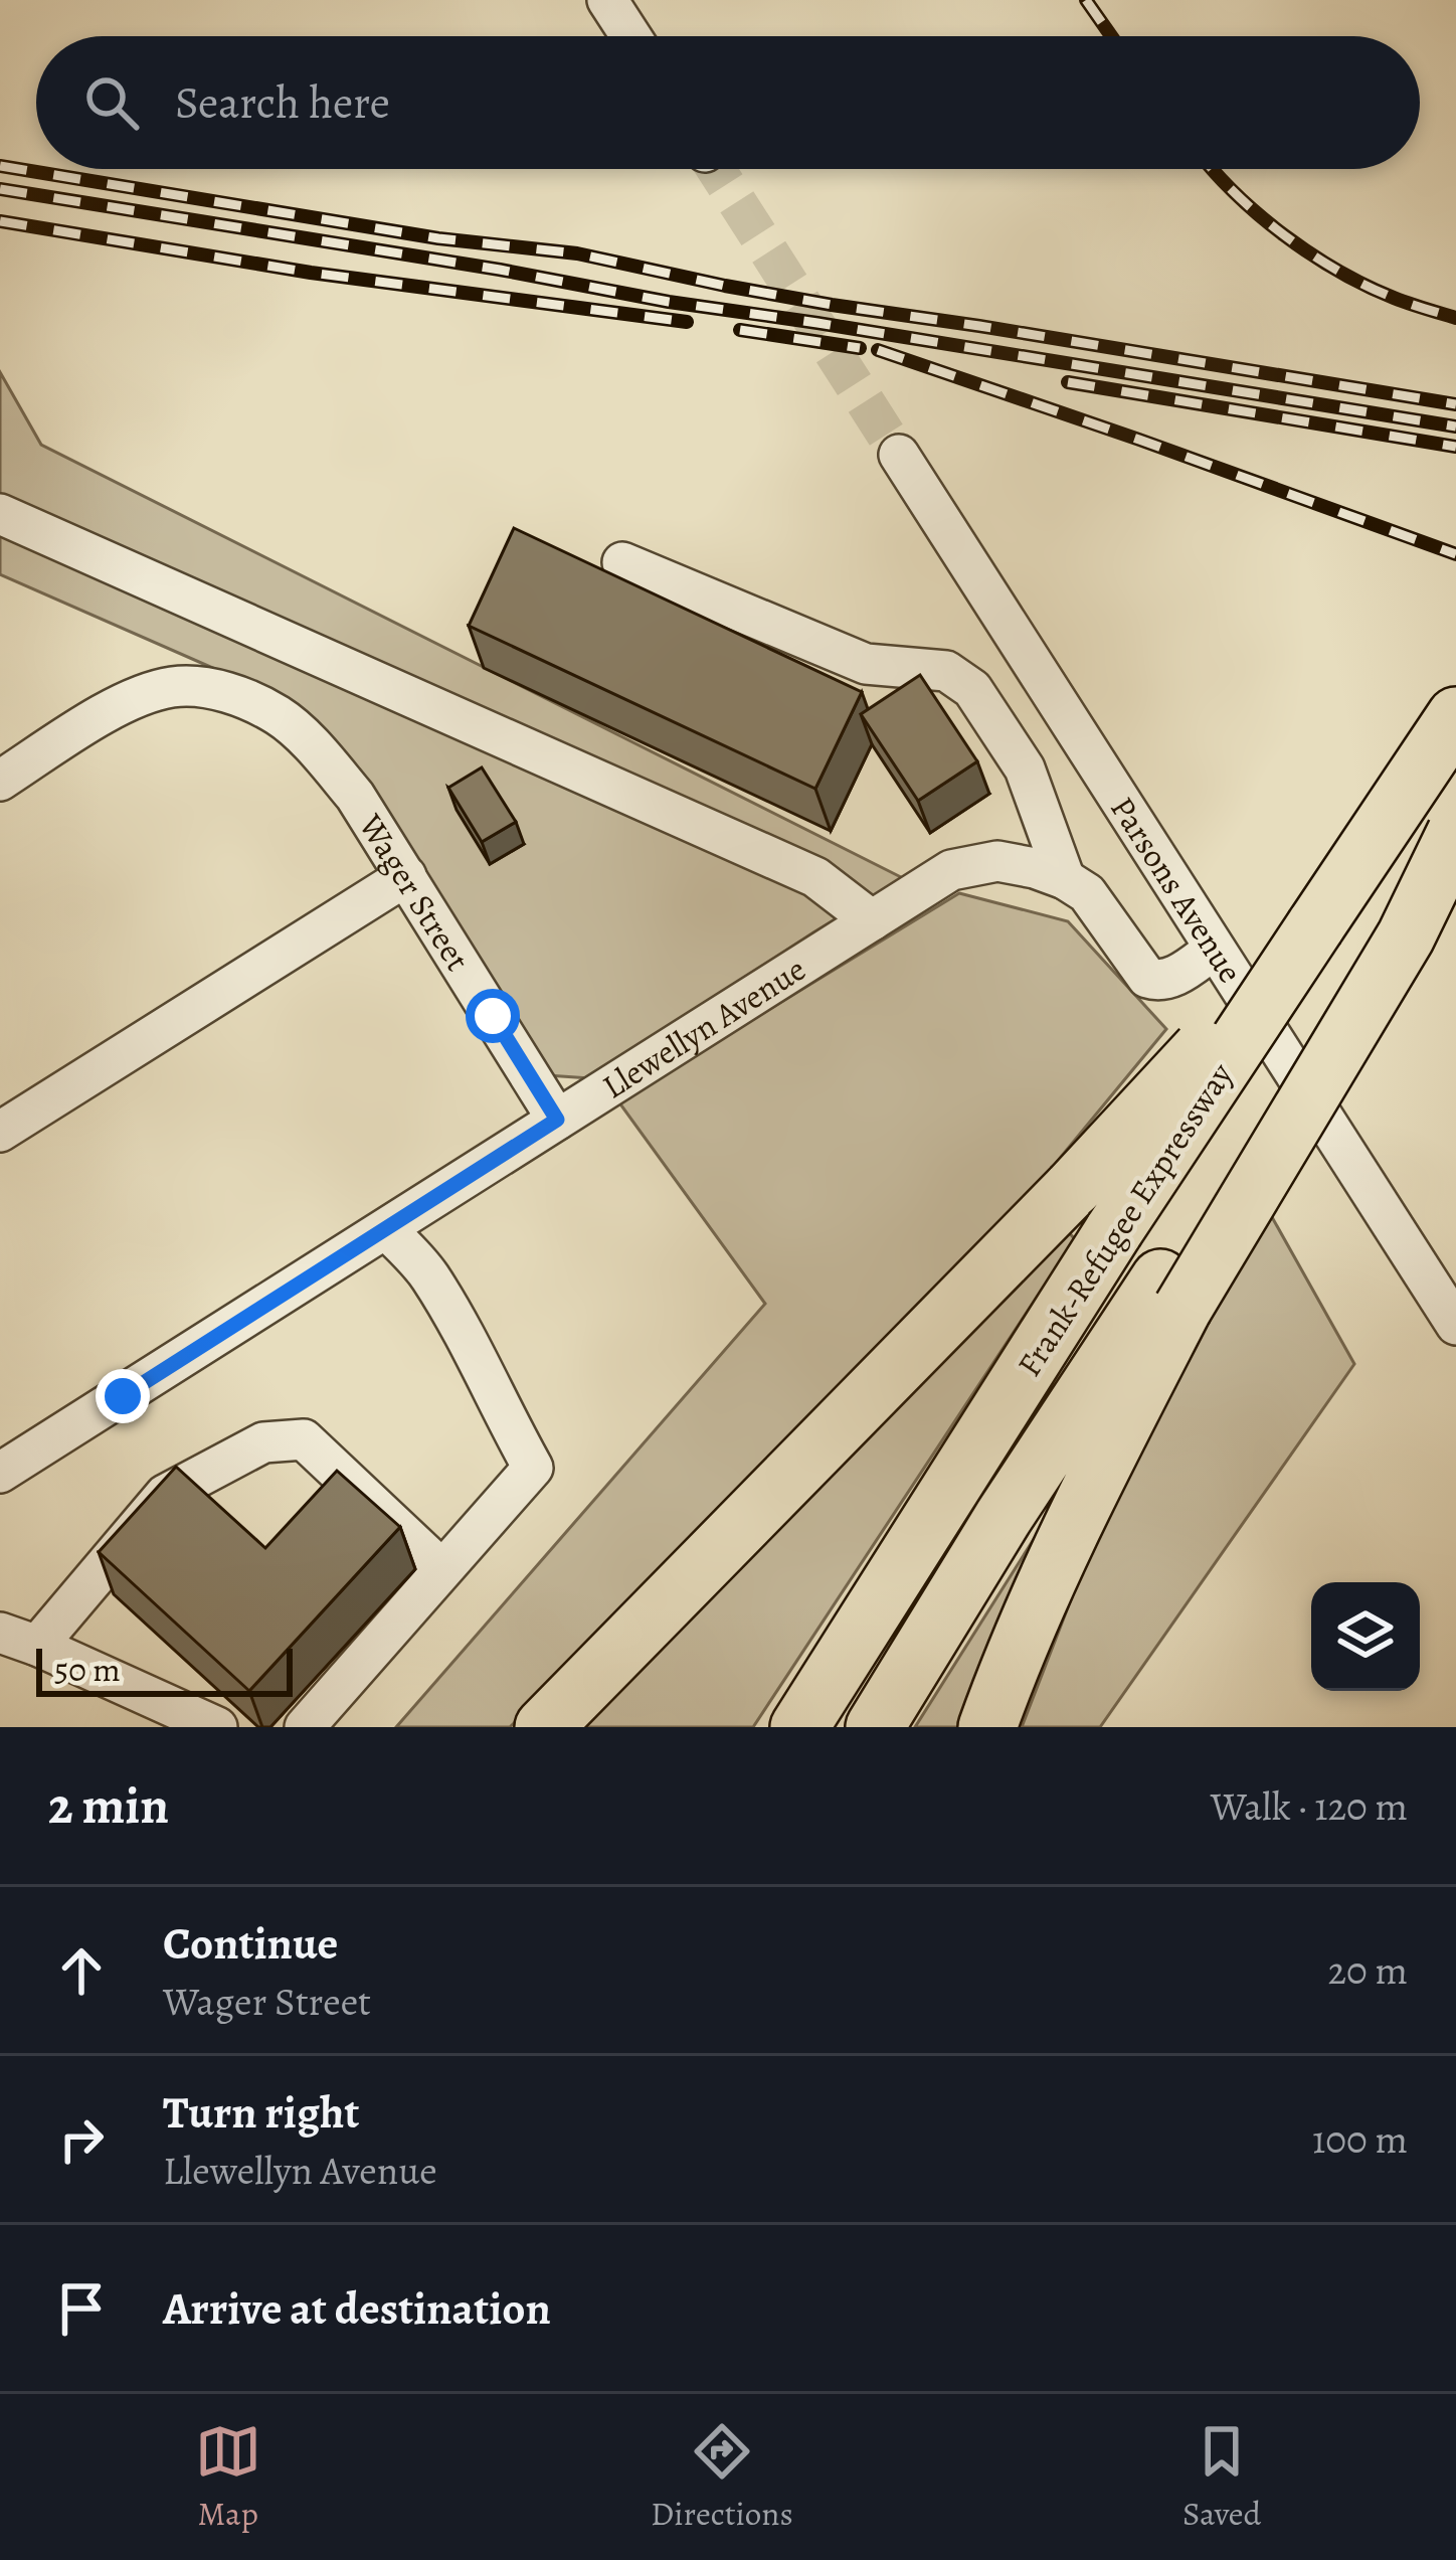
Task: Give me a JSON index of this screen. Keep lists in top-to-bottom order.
{
  "streets": {
    "highway": ["Frank-Refugee Expressway"],
    "street": ["Parsons Avenue", "Wager Street", "Llewellyn Avenue"]
  },
  "crossings": [
    ["Parsons Avenue", "Llewellyn Avenue"],
    ["Wager Street", "Llewellyn Avenue"]
  ],
  "scale_bar": "50 m",
  "page": {
    "search": "Search here",
    "scale": "50 m",
    "heading": ["2 min", "Walk · 120 m"],
    "list": [
      ["Continue", "Wager Street", "20 m"],
      ["Turn right", "Llewellyn Avenue", "100 m"],
      "Arrive at destination"
    ],
    "nav": ["Map", "Directions", "Saved"]
  }
}
